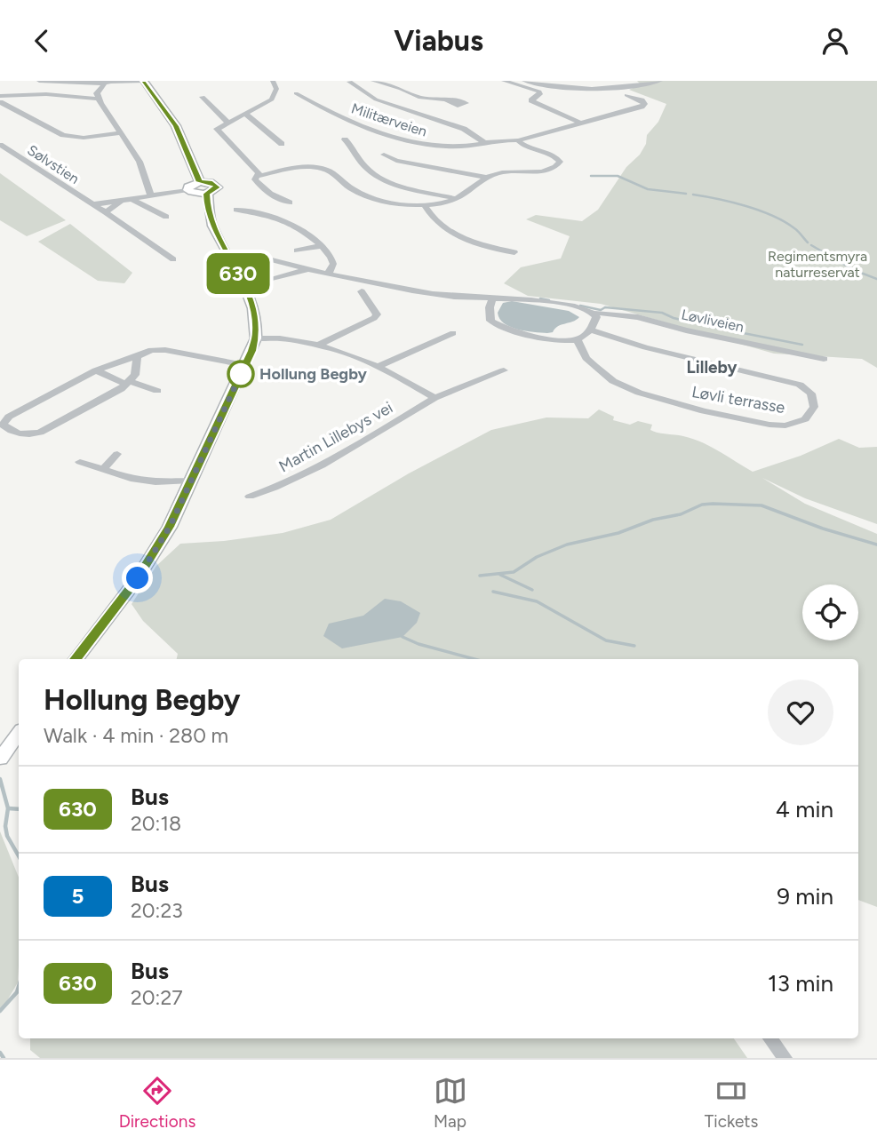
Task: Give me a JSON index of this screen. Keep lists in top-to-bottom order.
{
  "streets": {
    "street": [
      "Militærveien",
      "Sølvstien",
      "Løvliveien",
      "Løvli terrasse",
      "Martin Lillebys vei"
    ]
  },
  "districts": ["Lilleby"],
  "parks": ["Regimentsmyra naturreservat"],
  "places": ["Hollung Begby"],
  "lines": ["bus line 630"],
  "page": {
    "header": "Viabus",
    "on_map": "630",
    "heading": ["Hollung Begby", "Walk · 4 min · 280 m"],
    "list": [
      {
        "mark": "630",
        "name": "Bus",
        "note": "20:18",
        "value": "4 min"
      },
      {
        "mark": "5",
        "name": "Bus",
        "note": "20:23",
        "value": "9 min"
      },
      {
        "mark": "630",
        "name": "Bus",
        "note": "20:27",
        "value": "13 min"
      }
    ],
    "tabs": ["Directions", "Map", "Tickets"]
  }
}
